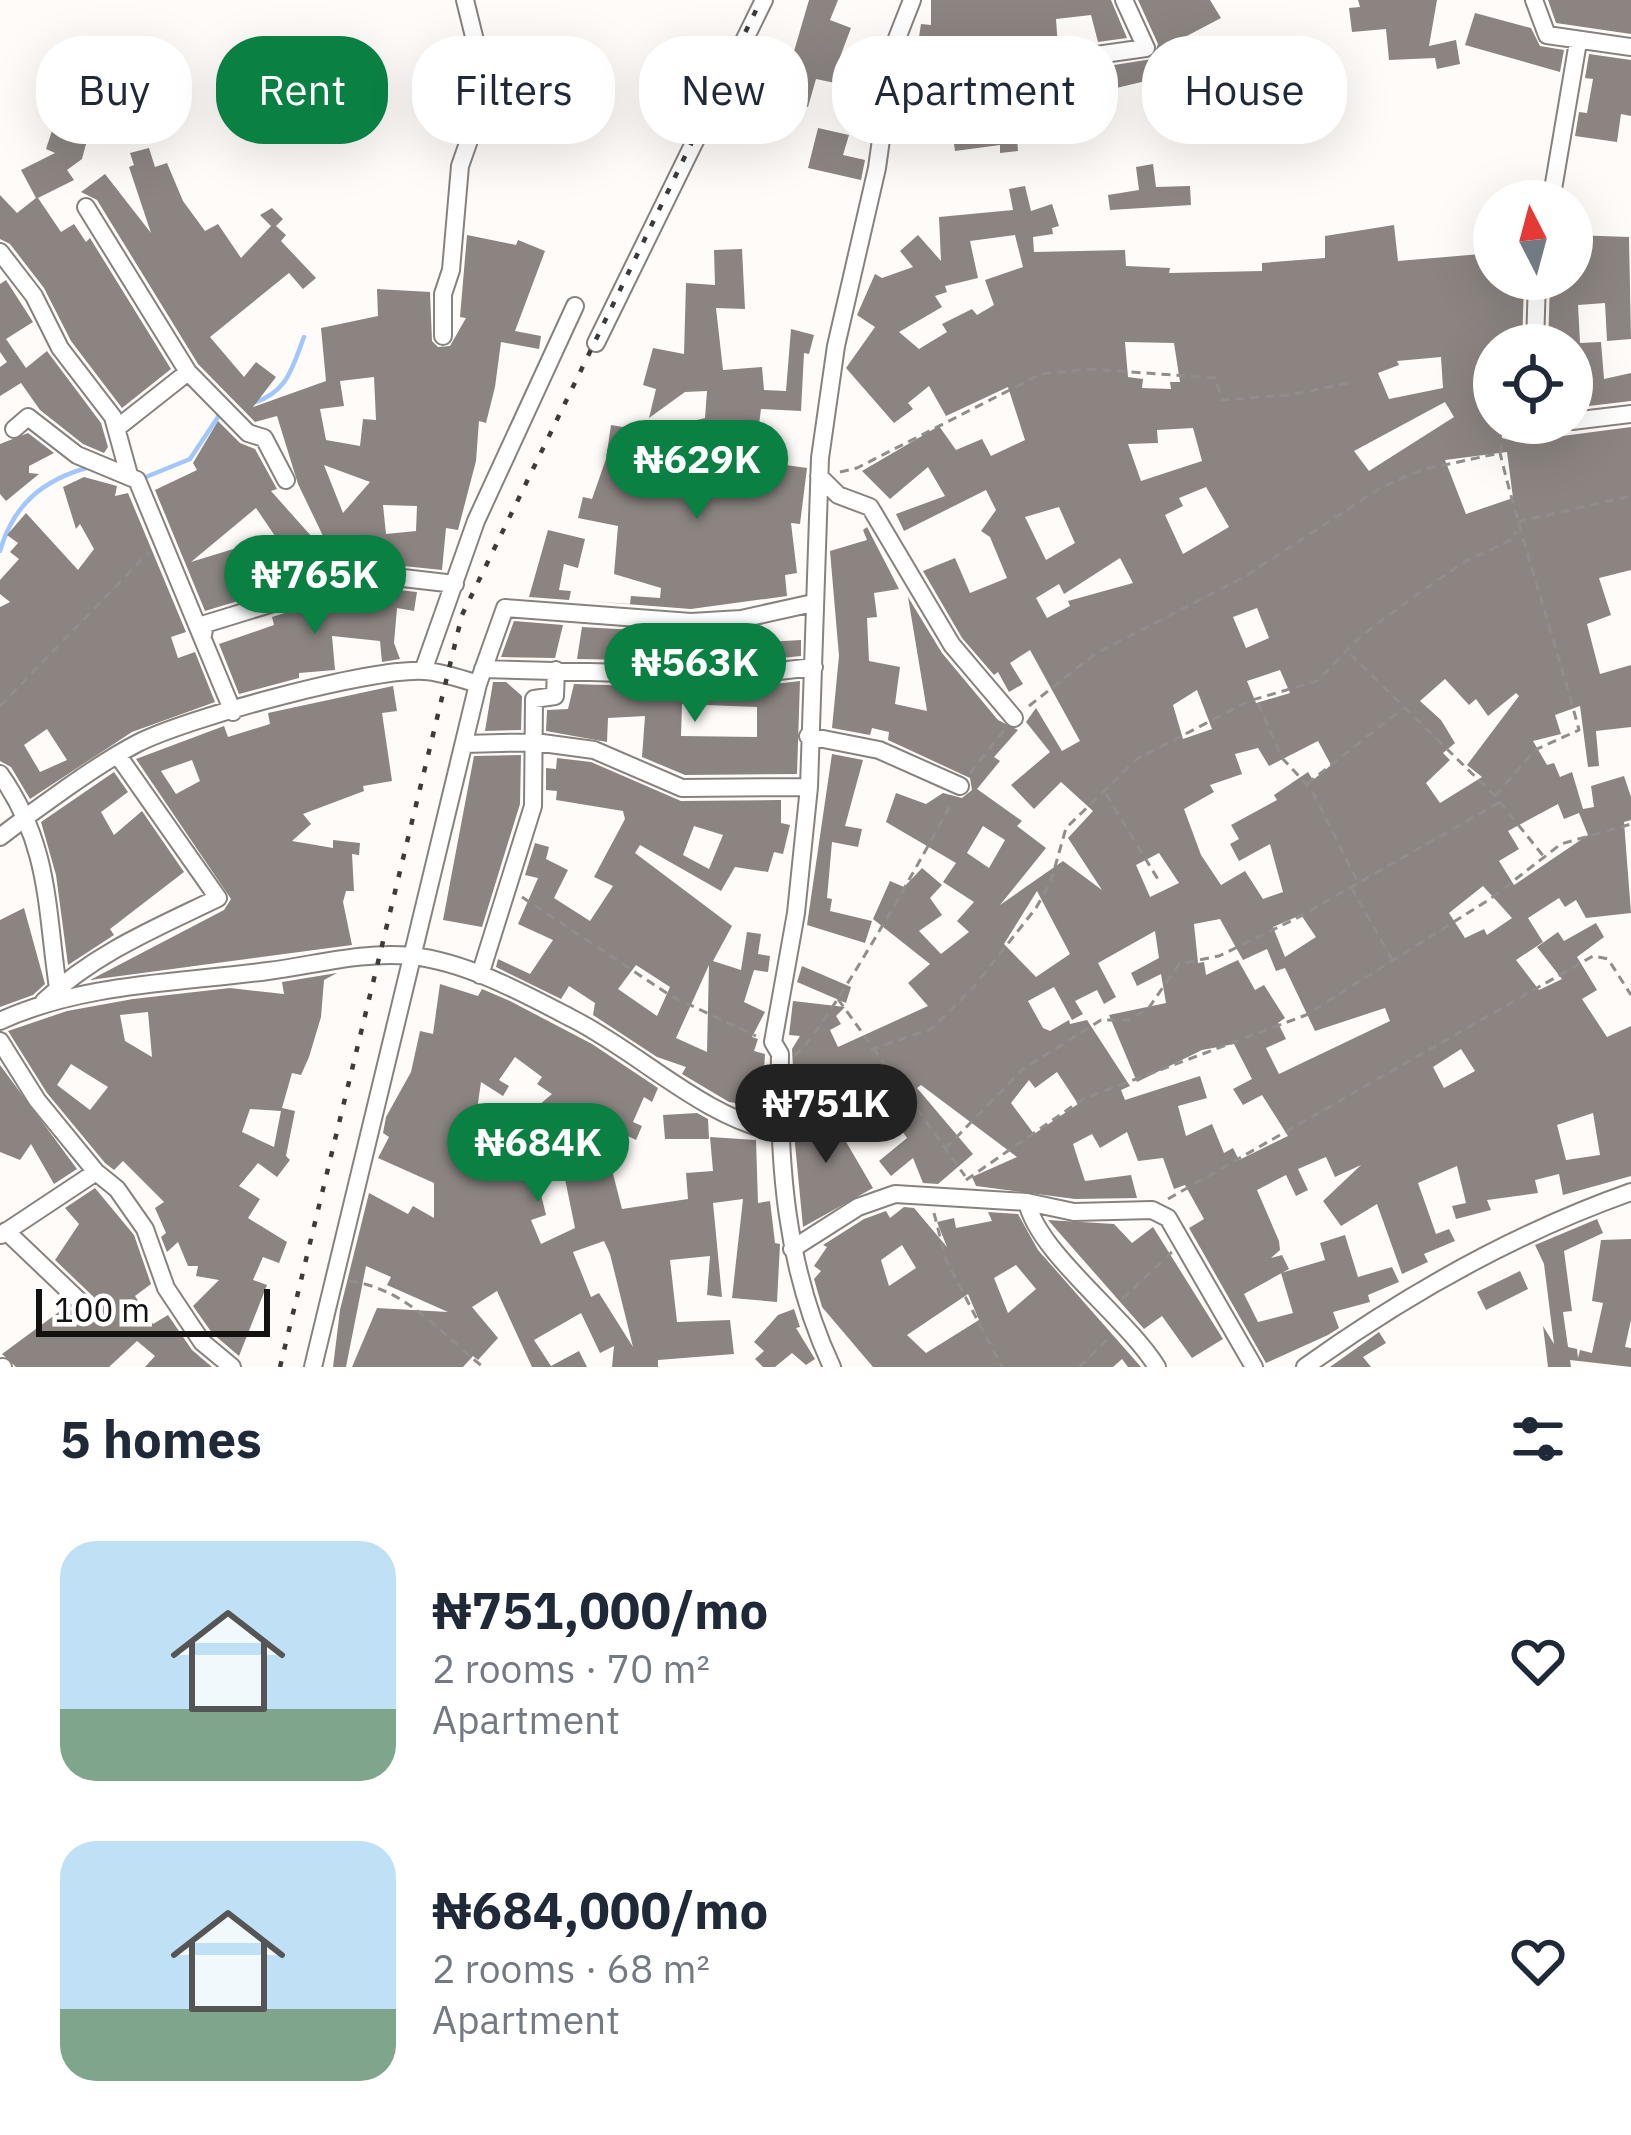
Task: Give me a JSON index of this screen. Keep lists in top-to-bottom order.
{
  "scale_bar": "100 m",
  "north": "top",
  "page": {
    "chip": [
      "Buy",
      "Rent",
      "Filters",
      "New",
      "Apartment",
      "House"
    ],
    "price": [
      "₦629K",
      "₦765K",
      "₦563K",
      "₦751K",
      "₦684K"
    ],
    "scale": "100 m",
    "heading": "5 homes",
    "list": [
      {
        "name": "₦751,000/mo",
        "note": "2 rooms · 70 m² · Apartment"
      },
      {
        "name": "₦684,000/mo",
        "note": "2 rooms · 68 m² · Apartment"
      }
    ]
  }
}
